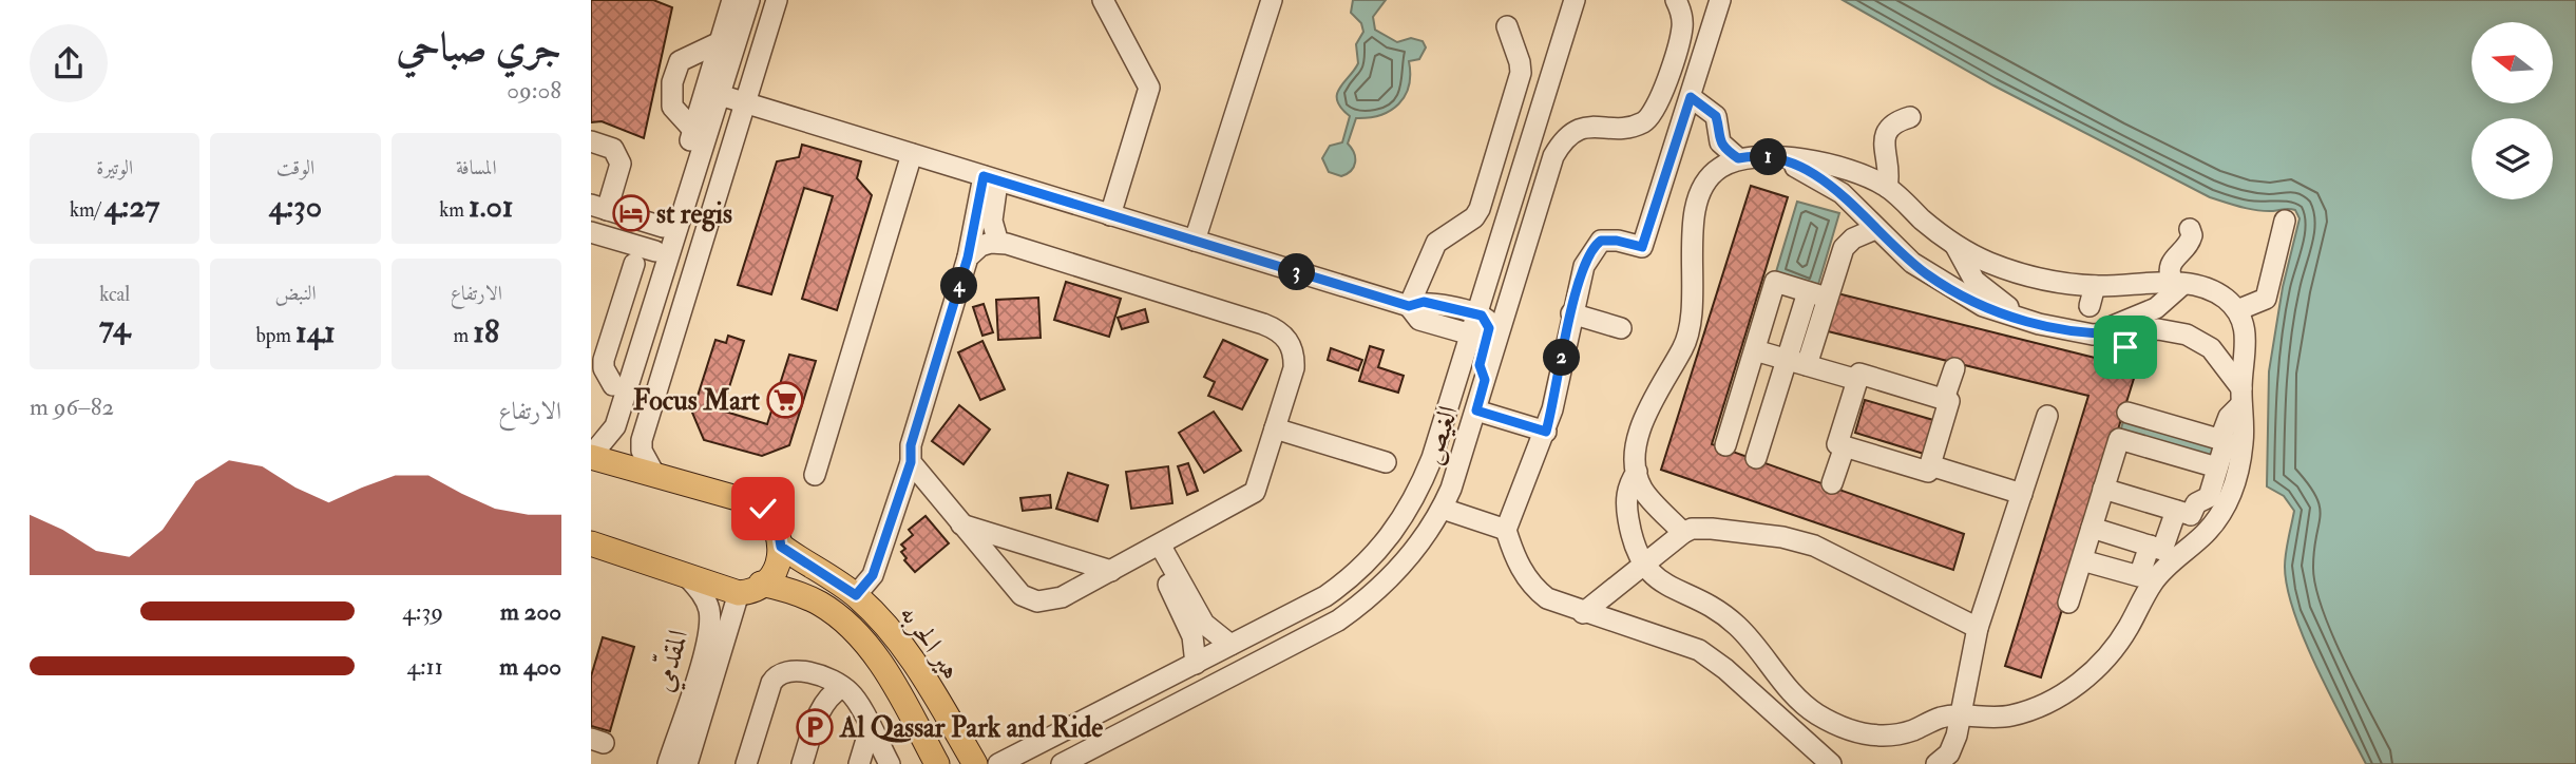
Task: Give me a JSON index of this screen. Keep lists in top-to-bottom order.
{
  "streets": {
    "main road": ["هير الحربه"],
    "street": ["الغيص", "المقدّمي"]
  },
  "places": {
    "hotel": ["st regis"],
    "supermarket": ["Focus Mart"],
    "parking": ["Al Qassar Park and Ride"]
  },
  "north": "left",
  "page": {
    "heading": ["جري صباحي", "09:08"],
    "stats": [
      ["المسافة", "1.01 km"],
      ["الوقت", "4:30"],
      ["الوتيرة", "4:27 /km"],
      ["الارتفاع", "18 m"],
      ["النبض", "141 bpm"],
      ["kcal", "74"]
    ],
    "pins": [
      "1",
      "3",
      "4",
      "2"
    ],
    "chart": ["الارتفاع", "82–96 m"],
    "list": [
      {
        "name": "200 m",
        "note": "4:39"
      },
      {
        "name": "400 m",
        "note": "4:11"
      }
    ]
  }
}
